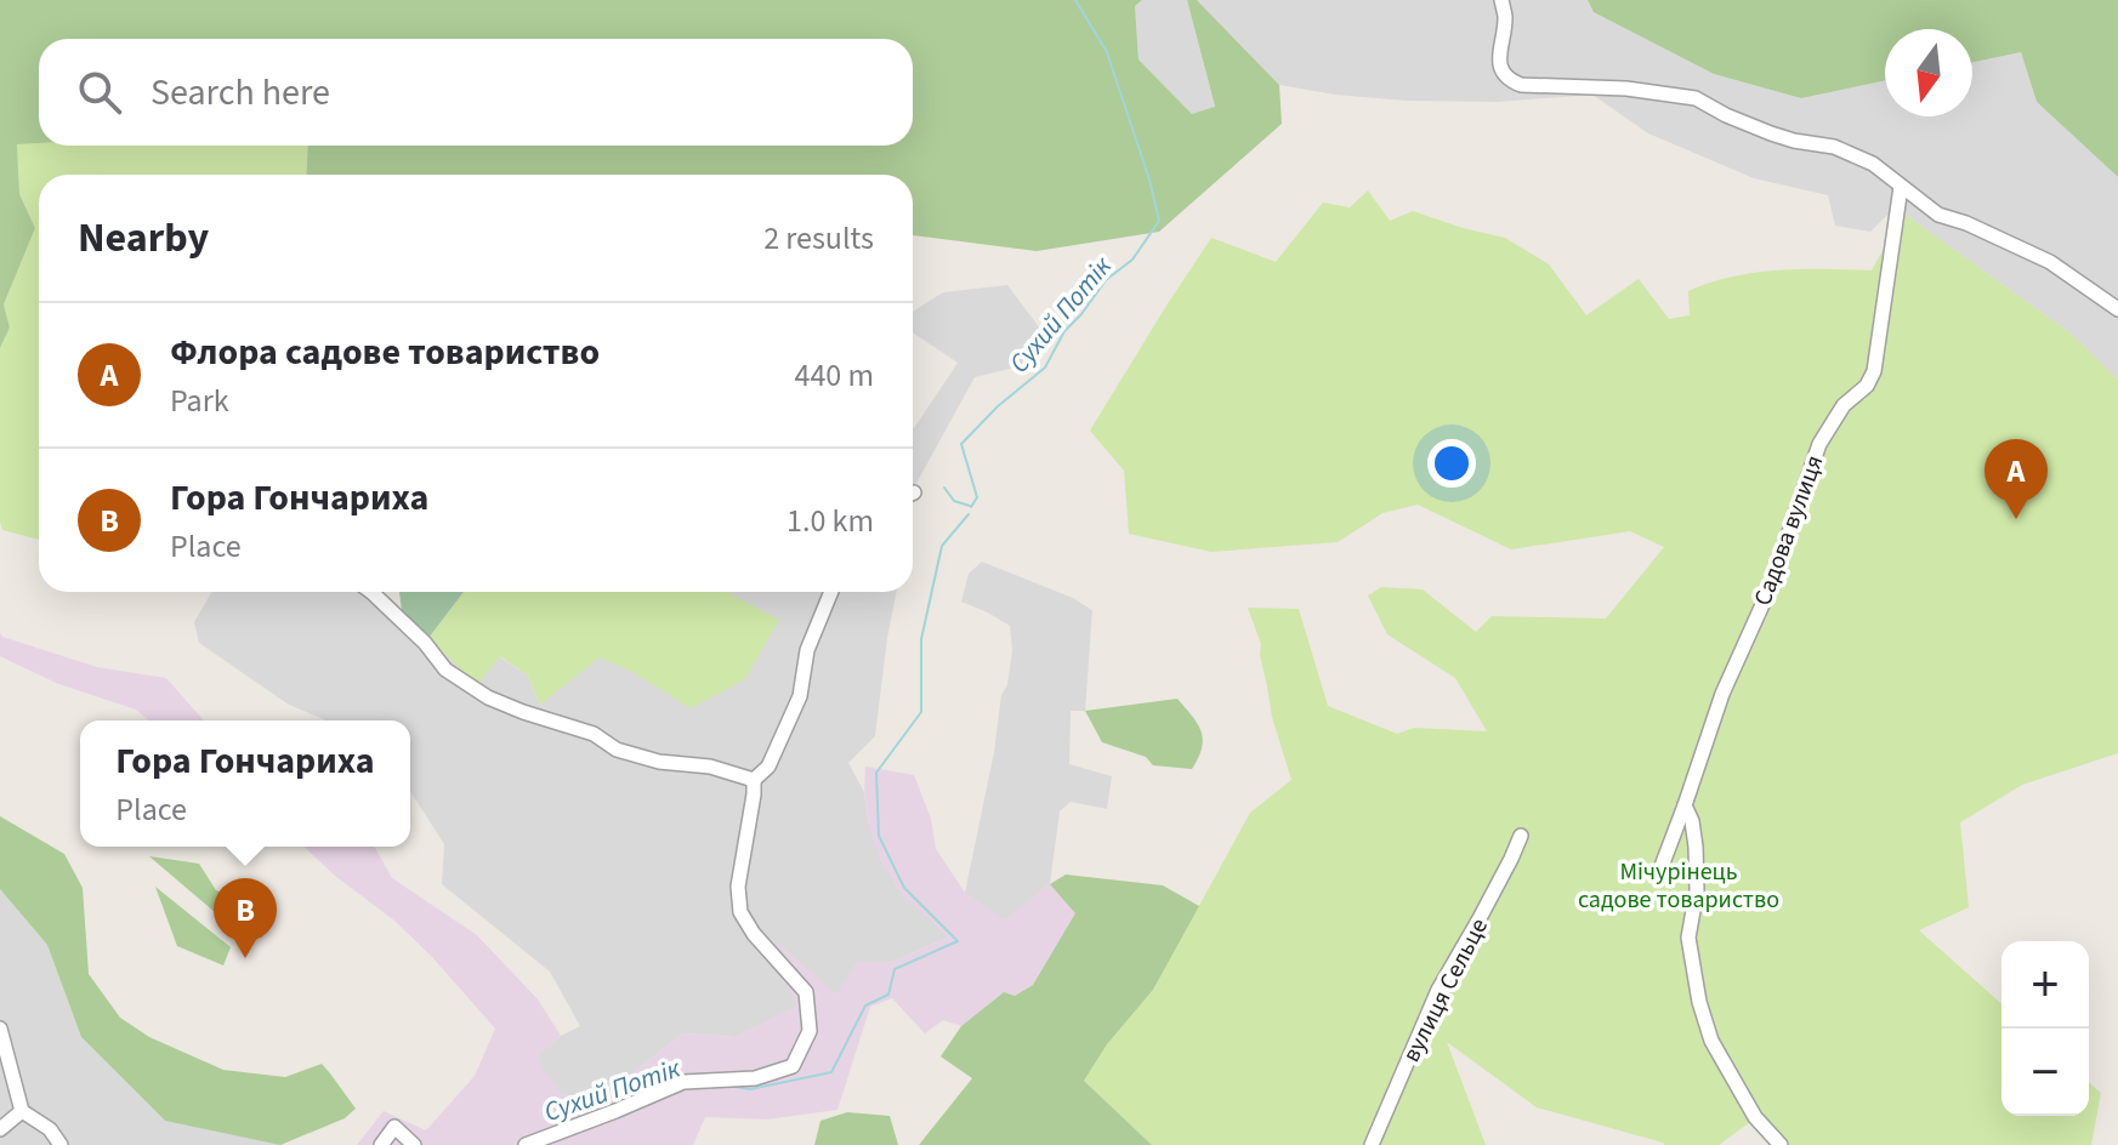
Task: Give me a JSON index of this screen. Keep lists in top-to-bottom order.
{
  "streets": {
    "street": ["Садова вулиця", "вулиця Сельце"]
  },
  "water": ["Сухий Потік"],
  "parks": ["Мічурінець садове товариство"],
  "north": "bottom",
  "page": {
    "search": "Search here",
    "heading": ["Nearby", "2 results"],
    "list": [
      {
        "mark": "A",
        "name": "Флора садове товариство",
        "note": "Park",
        "value": "440 m"
      },
      {
        "mark": "B",
        "name": "Гора Гончариха",
        "note": "Place",
        "value": "1.0 km"
      }
    ],
    "pins": ["A", "B"],
    "popup": ["Гора Гончариха", "Place"],
    "map_buttons": ["+", "−"]
  }
}
